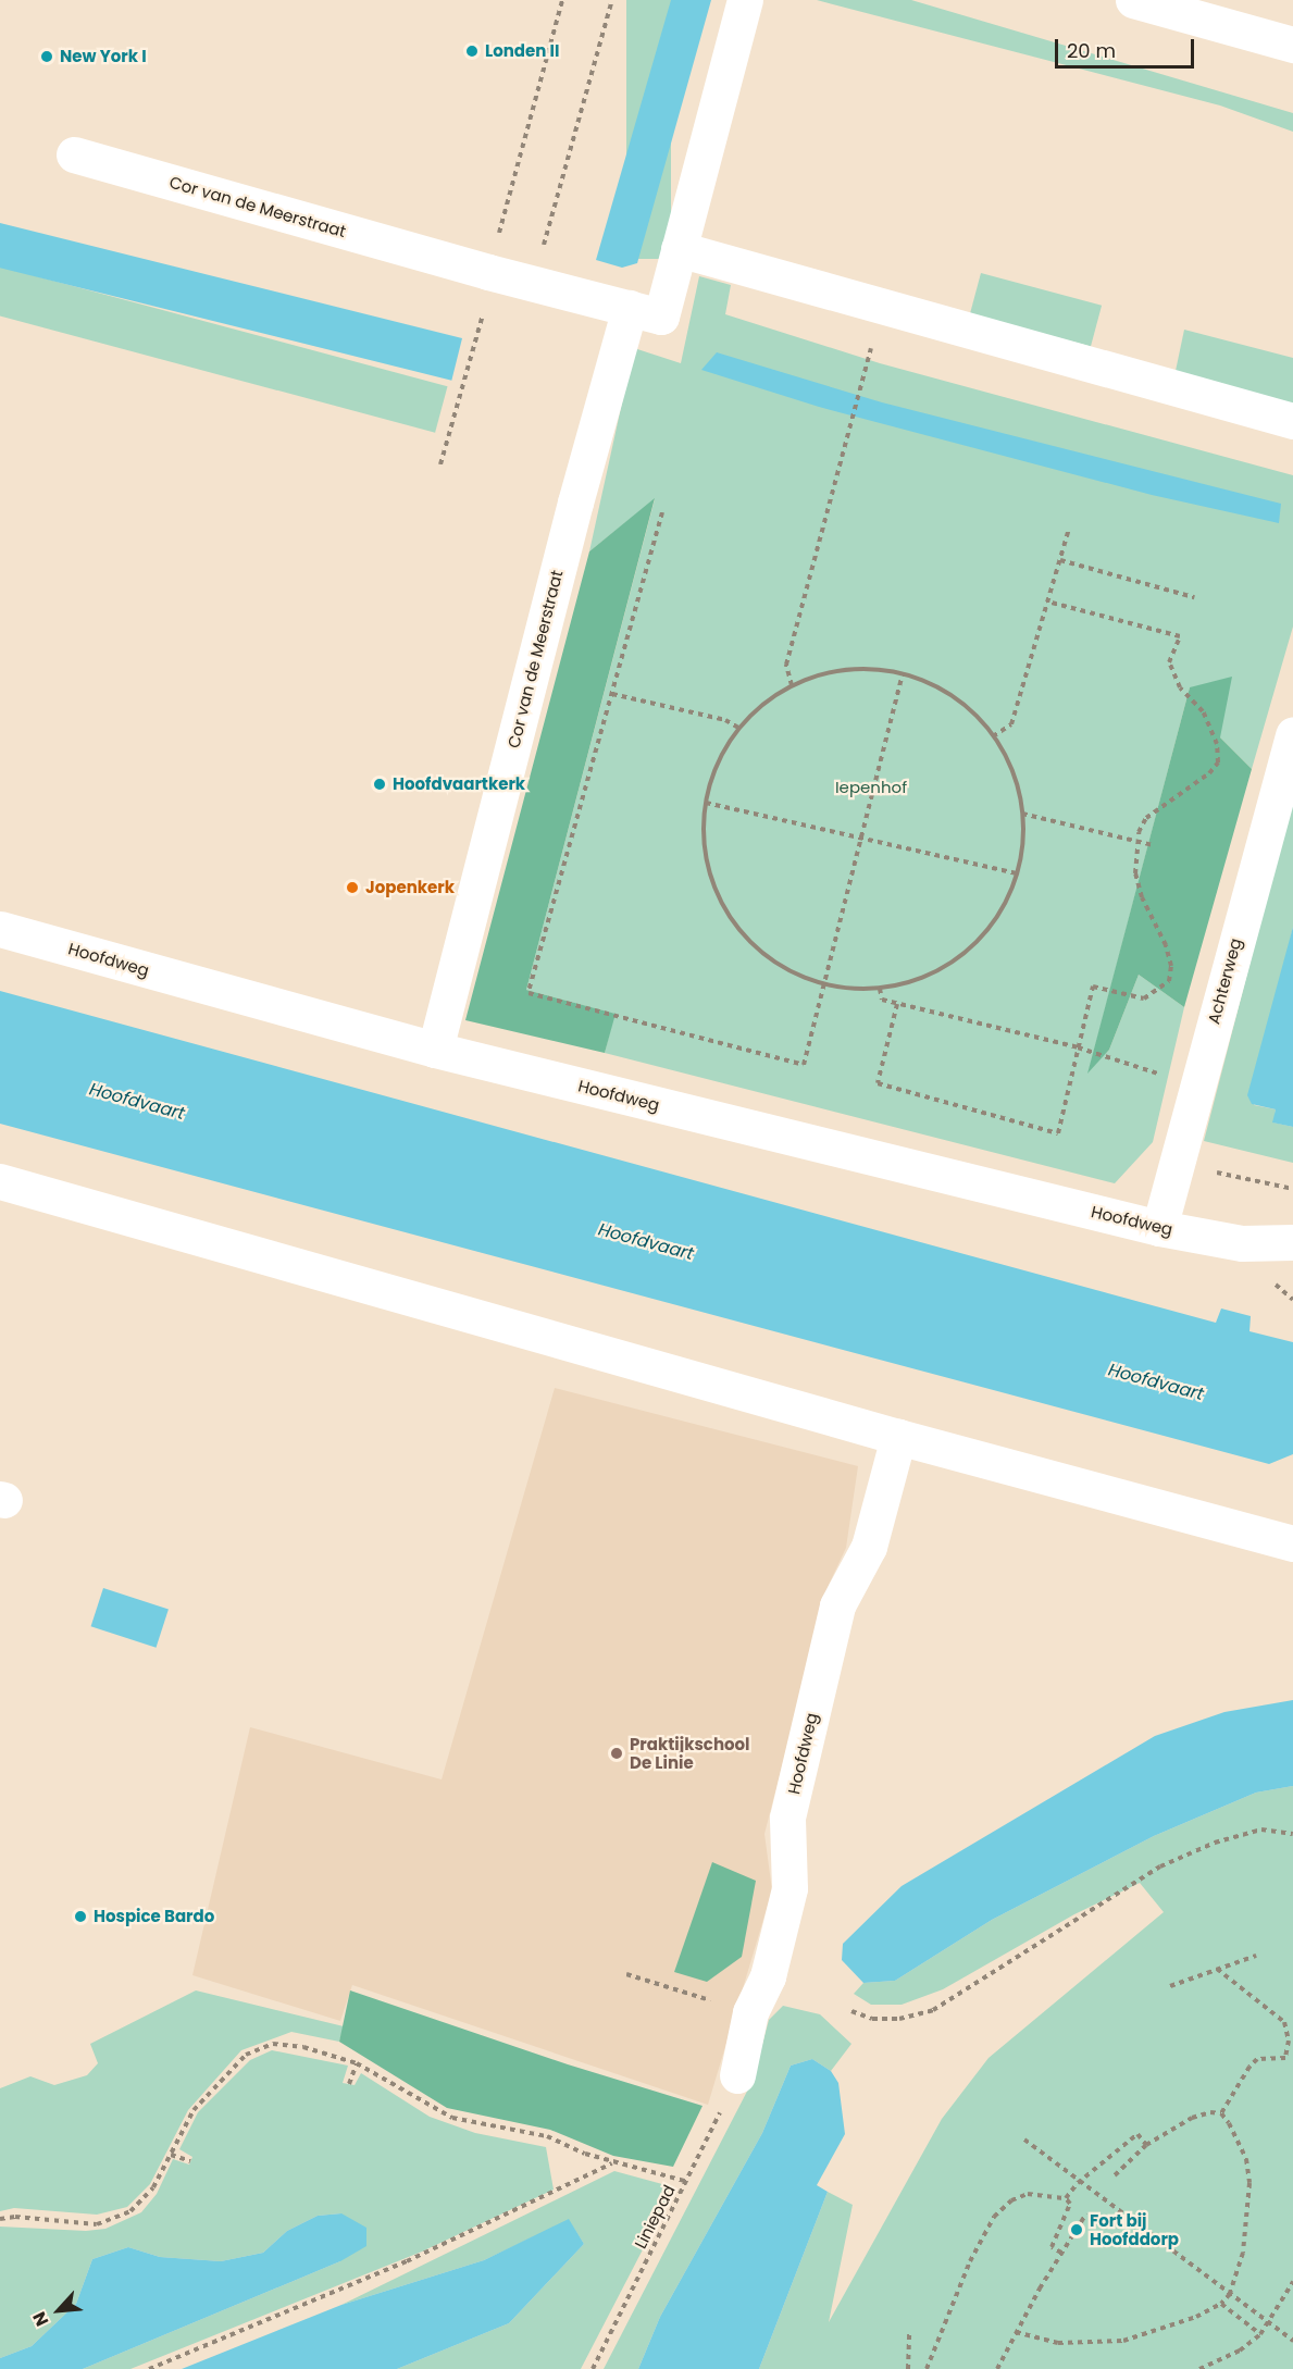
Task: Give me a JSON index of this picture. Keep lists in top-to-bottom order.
{
  "streets": {
    "street": ["Cor van de Meerstraat", "Hoofdweg", "Achterweg"],
    "path": ["Liniepad"]
  },
  "crossings": [
    ["Cor van de Meerstraat", "Hoofdweg"],
    ["Hoofdweg", "Achterweg"],
    ["Hoofdweg", "Liniepad"]
  ],
  "water": ["Hoofdvaart"],
  "parks": ["Iepenhof"],
  "places": [
    "Londen II",
    "New York I",
    "Hoofdvaartkerk",
    "Jopenkerk",
    "Praktijkschool De Linie",
    "Hospice Bardo",
    "Fort bij Hoofddorp"
  ],
  "scale_bar": "20 m",
  "north": "bottom left"
}
